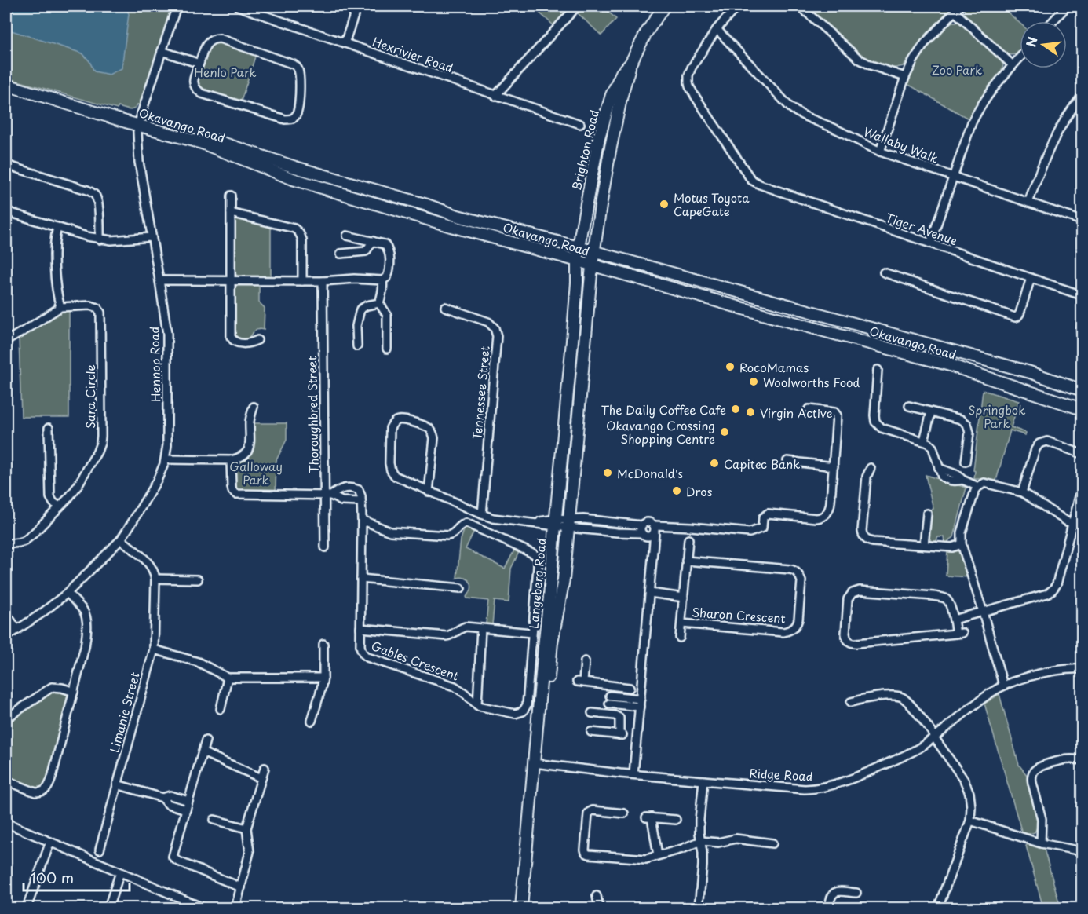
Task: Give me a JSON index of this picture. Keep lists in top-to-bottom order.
{
  "streets": {
    "main road": ["Okavango Road", "Brighton Road", "Langeberg Road"],
    "street": [
      "Hexrivier Road",
      "Wallaby Walk",
      "Tiger Avenue",
      "Hennop Road",
      "Tennessee Street",
      "Sara Circle",
      "Thoroughbred Street",
      "Sharon Crescent",
      "Gables Crescent",
      "Limanie Street",
      "Ridge Road"
    ]
  },
  "crossings": [
    ["Okavango Road", "Brighton Road"],
    ["Okavango Road", "Hennop Road"],
    ["Okavango Road", "Langeberg Road"],
    ["Wallaby Walk", "Tiger Avenue"],
    ["Brighton Road", "Langeberg Road"],
    ["Langeberg Road", "Ridge Road"]
  ],
  "parks": [
    "Zoo Park",
    "Henlo Park",
    "Springbok Park",
    "Galloway Park"
  ],
  "places": [
    "Motus Toyota CapeGate",
    "RocoMamas",
    "Woolworths Food",
    "The Daily Coffee Cafe",
    "Virgin Active",
    "Okavango Crossing Shopping Centre",
    "Capitec Bank",
    "McDonald's",
    "Dros"
  ],
  "scale_bar": "100 m",
  "north": "left"
}
